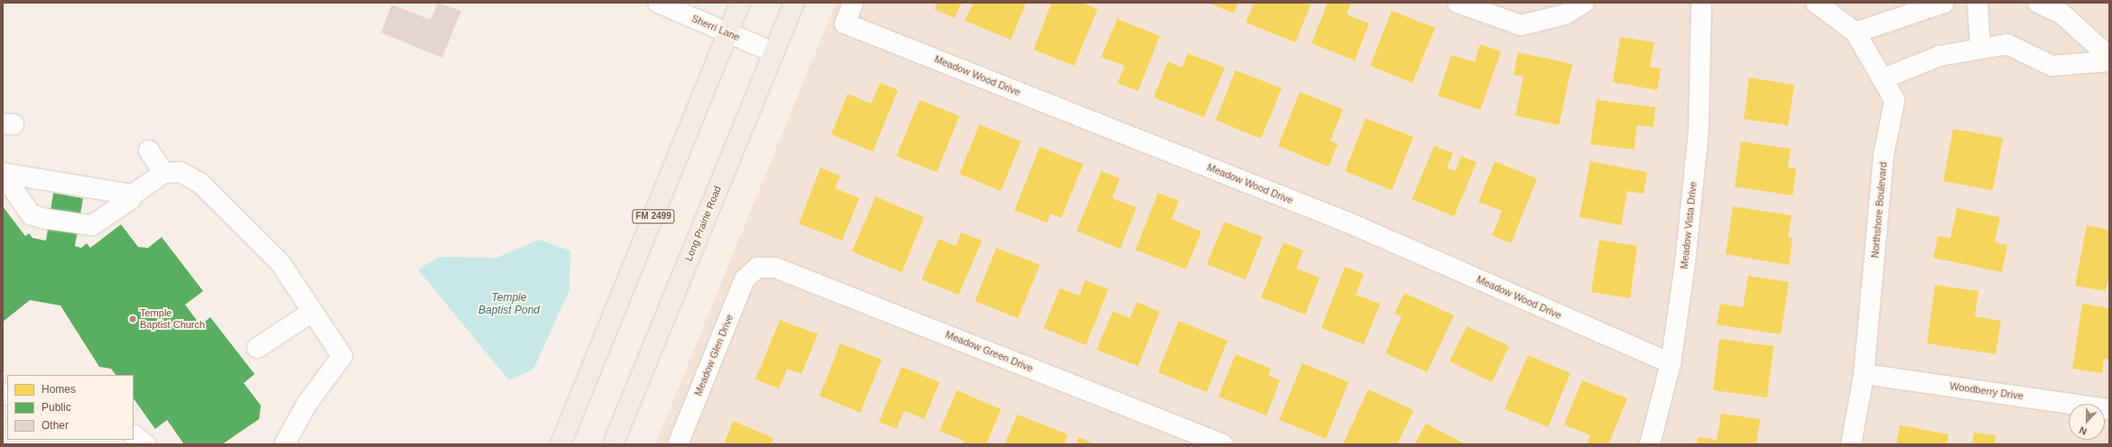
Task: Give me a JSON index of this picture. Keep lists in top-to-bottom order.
{
  "streets": {
    "main road": ["FM 2499", "Long Prairie Road"],
    "street": [
      "Sherri Lane",
      "Meadow Wood Drive",
      "Northshore Boulevard",
      "Meadow Vista Drive",
      "Meadow Green Drive",
      "Meadow Glen Drive",
      "Woodberry Drive"
    ]
  },
  "crossings": [
    ["Sherri Lane", "FM 2499"],
    ["Sherri Lane", "Long Prairie Road"],
    ["Meadow Wood Drive", "Meadow Vista Drive"],
    ["Northshore Boulevard", "Woodberry Drive"],
    ["Meadow Green Drive", "Meadow Glen Drive"]
  ],
  "water": ["Temple Baptist Pond"],
  "places": ["Temple Baptist Church"],
  "legend": ["Homes", "Public", "Other"],
  "north": "bottom"
}
